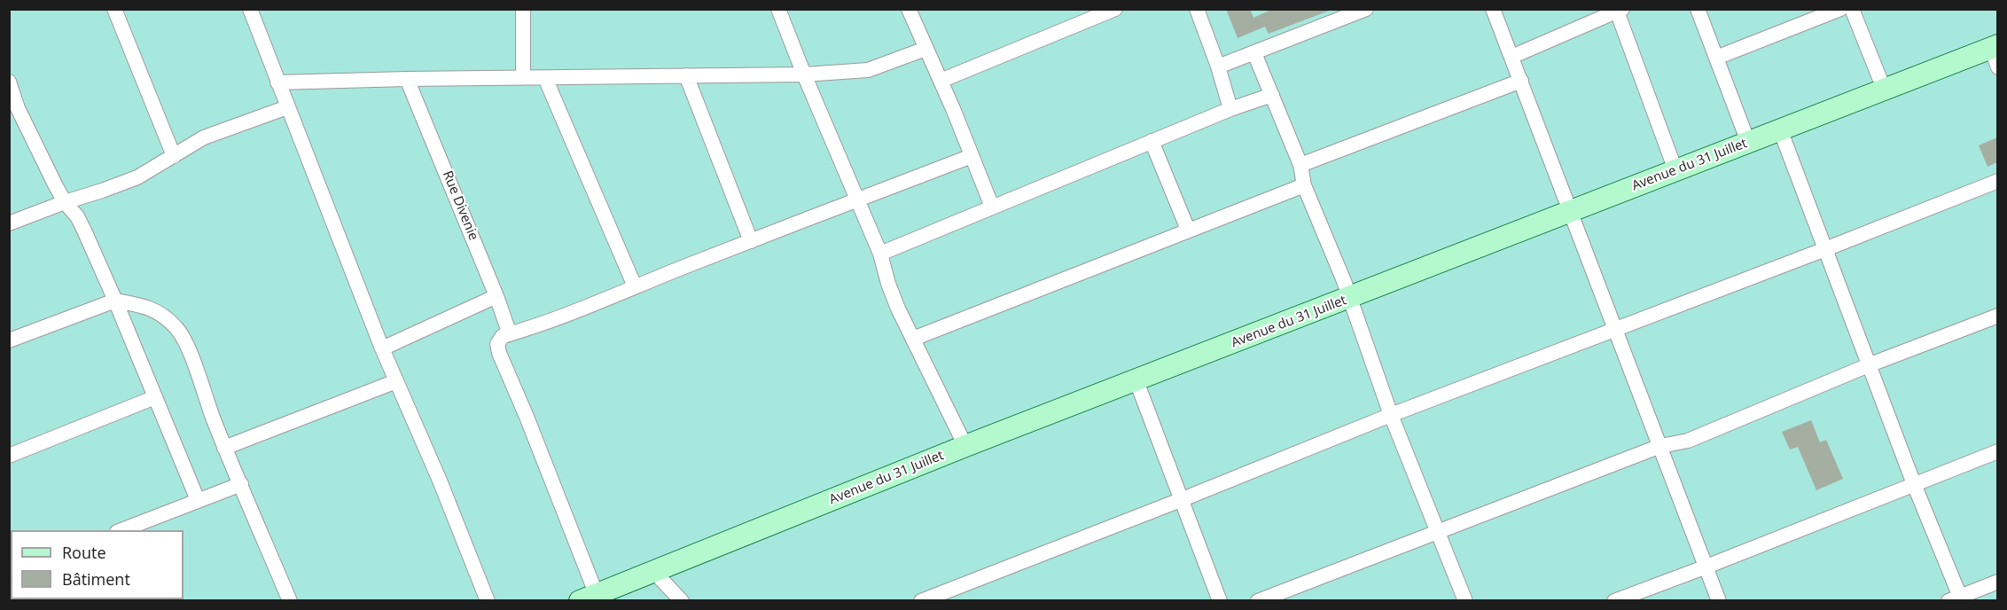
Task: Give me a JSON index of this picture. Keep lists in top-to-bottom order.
{
  "streets": {
    "street": ["Avenue du 31 Juillet", "Rue Divenie"]
  },
  "legend": ["Route", "Bâtiment"]
}
